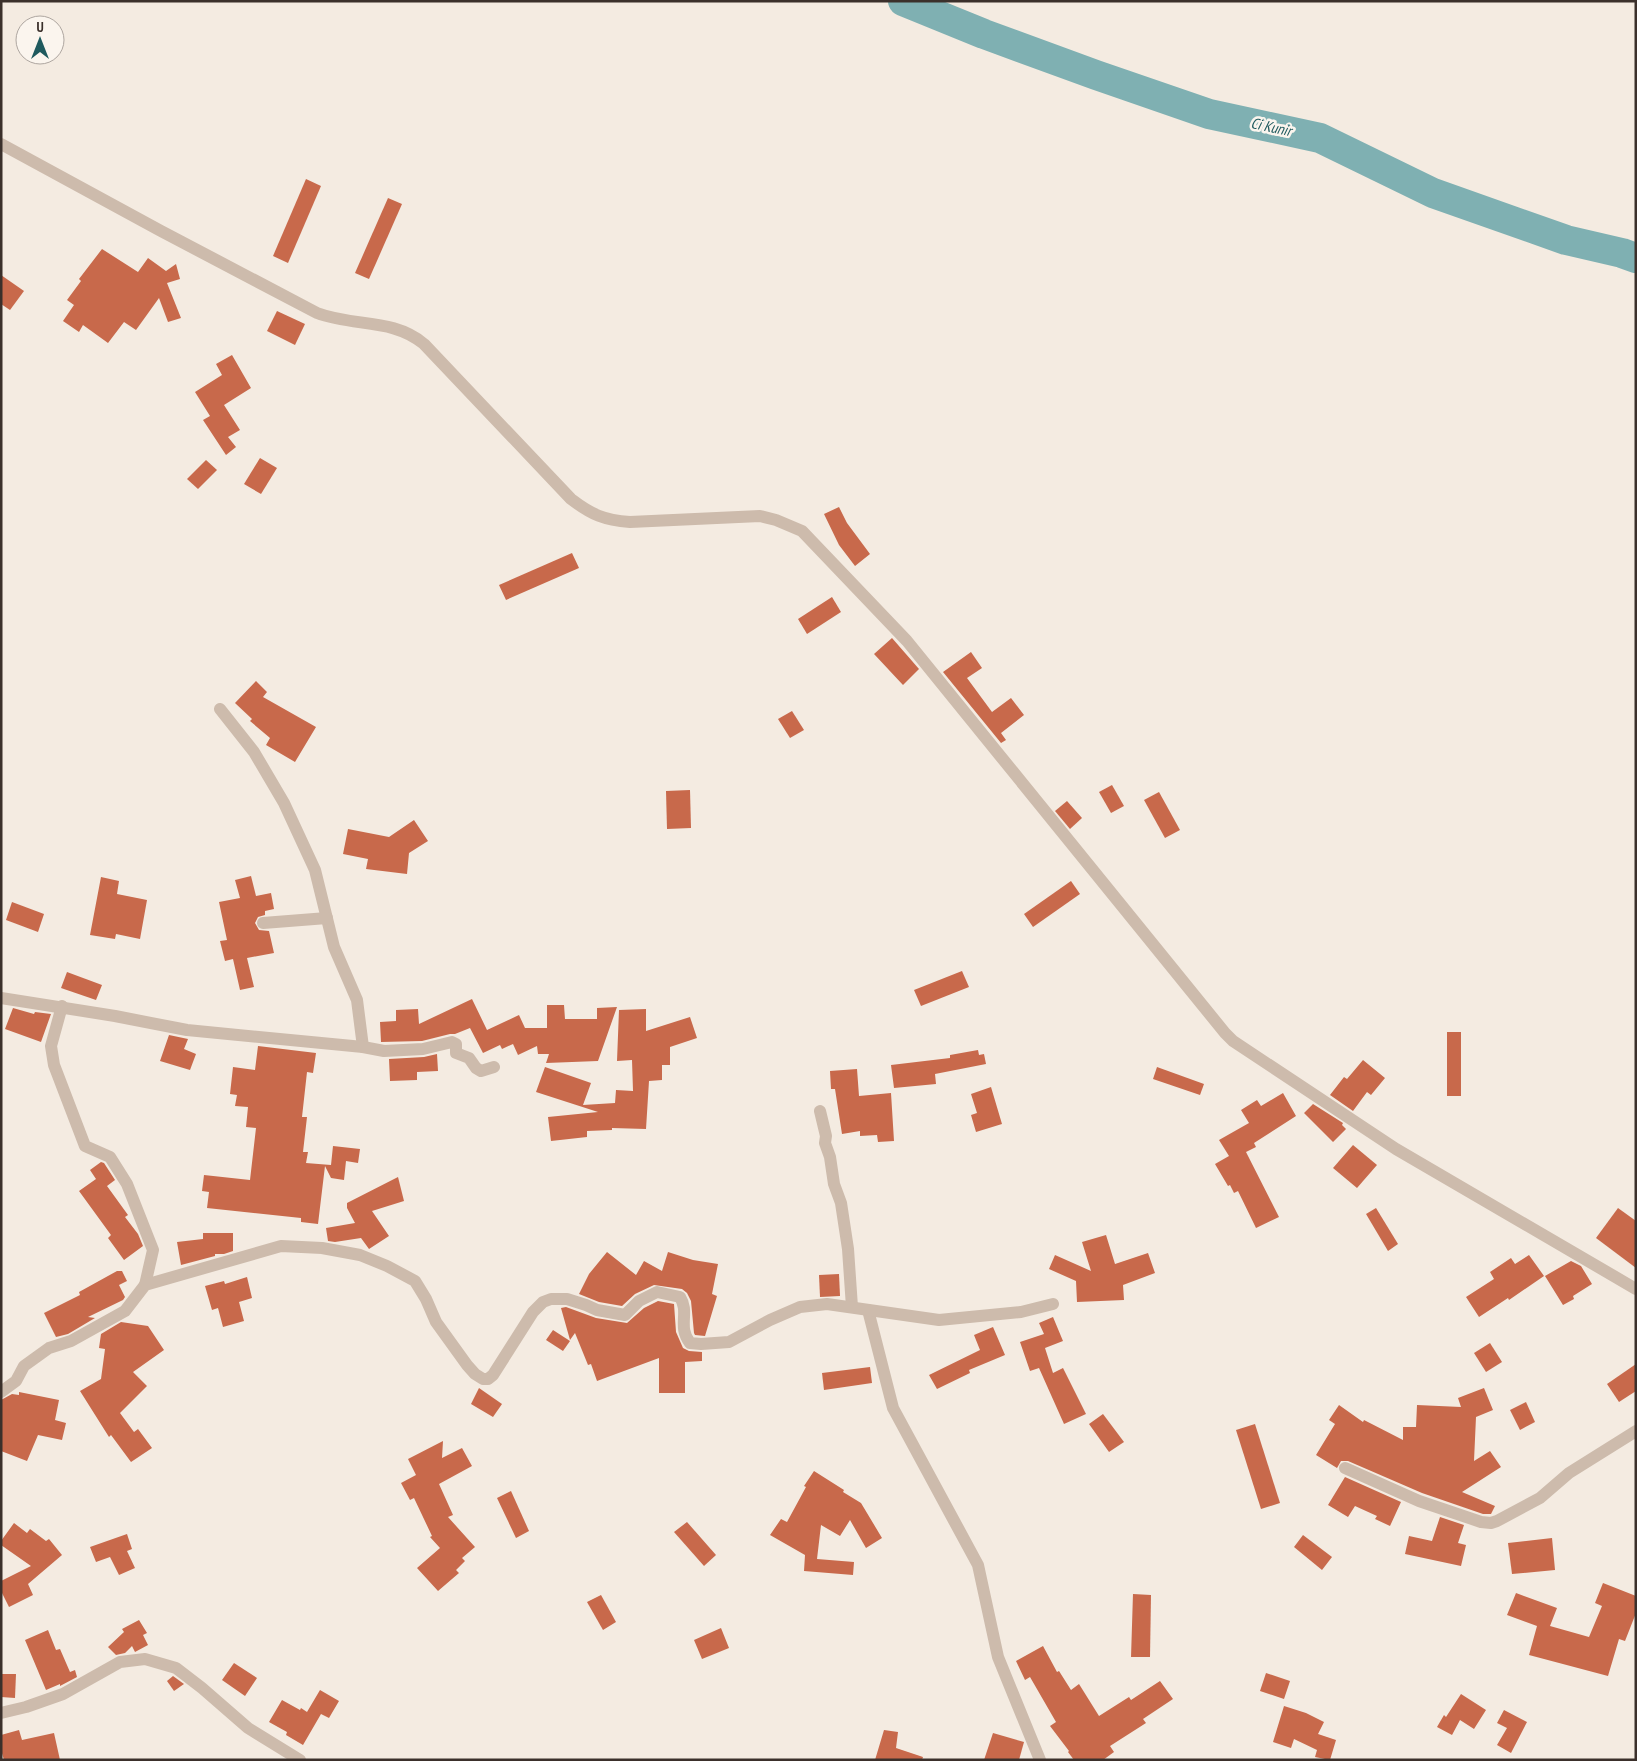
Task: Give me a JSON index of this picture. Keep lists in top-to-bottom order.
{
  "water": ["Ci Kunir"],
  "north": "top"
}
